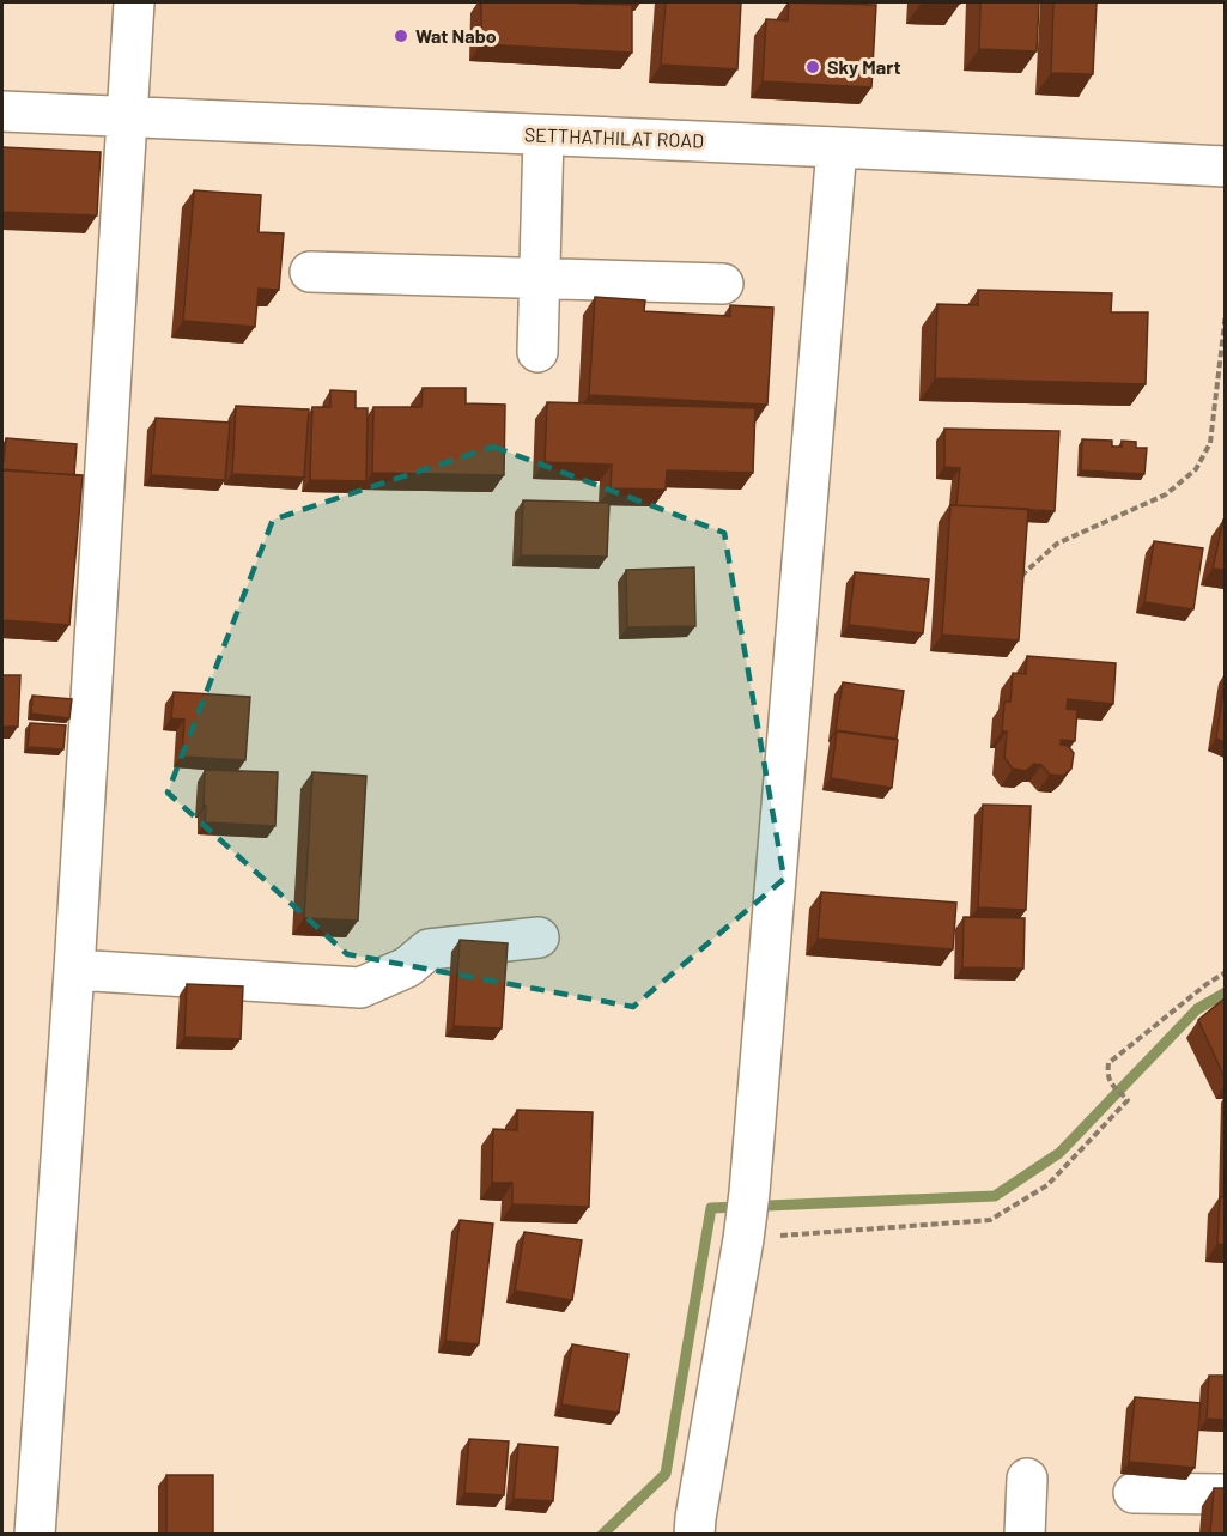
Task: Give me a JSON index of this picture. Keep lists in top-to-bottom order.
{
  "streets": {
    "street": ["SETTHATHILAT ROAD"]
  },
  "places": ["Wat Nabo", "Sky Mart"]
}
